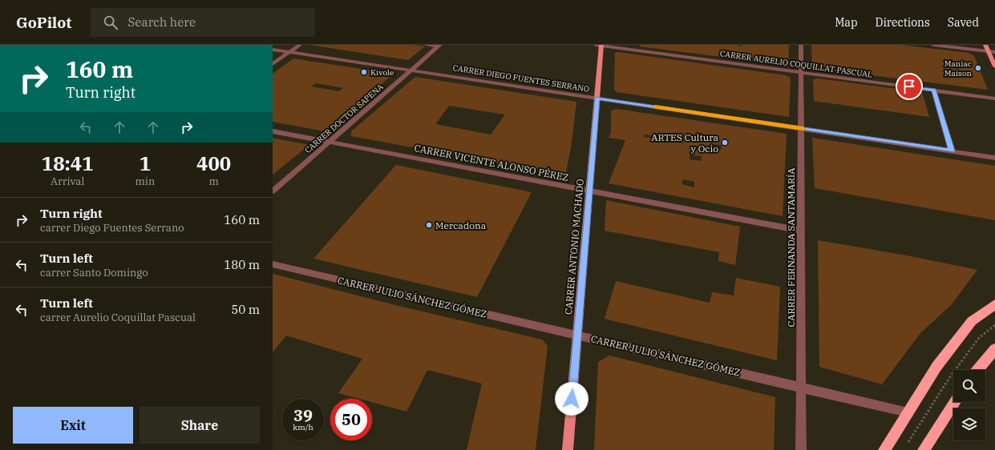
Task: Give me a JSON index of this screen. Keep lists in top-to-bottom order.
{
  "streets": {
    "main road": ["CARRER ANTONIO MACHADO"],
    "street": [
      "CARRER AURELIO COQUILLAT PASCUAL",
      "CARRER DIEGO FUENTES SERRANO",
      "CARRER DOCTOR SAPENA",
      "CARRER VICENTE ALONSO PÉREZ",
      "CARRER FERNANDA SANTAMARÍA",
      "CARRER JULIO SÁNCHEZ GÓMEZ"
    ]
  },
  "crossings": [
    ["CARRER AURELIO COQUILLAT PASCUAL", "CARRER ANTONIO MACHADO"],
    ["CARRER AURELIO COQUILLAT PASCUAL", "CARRER FERNANDA SANTAMARÍA"],
    ["CARRER DIEGO FUENTES SERRANO", "CARRER DOCTOR SAPENA"],
    ["CARRER DIEGO FUENTES SERRANO", "CARRER ANTONIO MACHADO"],
    ["CARRER DIEGO FUENTES SERRANO", "CARRER FERNANDA SANTAMARÍA"],
    ["CARRER DOCTOR SAPENA", "CARRER VICENTE ALONSO PÉREZ"],
    ["CARRER VICENTE ALONSO PÉREZ", "CARRER ANTONIO MACHADO"],
    ["CARRER VICENTE ALONSO PÉREZ", "CARRER FERNANDA SANTAMARÍA"],
    ["CARRER ANTONIO MACHADO", "CARRER JULIO SÁNCHEZ GÓMEZ"],
    ["CARRER FERNANDA SANTAMARÍA", "CARRER JULIO SÁNCHEZ GÓMEZ"]
  ],
  "places": [
    "Maniac Maison",
    "Kivole",
    "ARTES Cultura y Ocio",
    "Mercadona"
  ],
  "page": {
    "header": "GoPilot",
    "search": "Search here",
    "nav": ["Map", "Directions", "Saved"],
    "turn": ["160 m", "Turn right"],
    "eta": [
      "18:41",
      "Arrival",
      "1",
      "min",
      "400",
      "m"
    ],
    "list": [
      {
        "name": "Turn right",
        "note": "carrer Diego Fuentes Serrano",
        "value": "160 m"
      },
      {
        "name": "Turn left",
        "note": "carrer Santo Domingo",
        "value": "180 m"
      },
      {
        "name": "Turn left",
        "note": "carrer Aurelio Coquillat Pascual",
        "value": "50 m"
      }
    ],
    "speed": "39 km/h",
    "limit": "50",
    "buttons": ["Exit", "Share"]
  }
}
